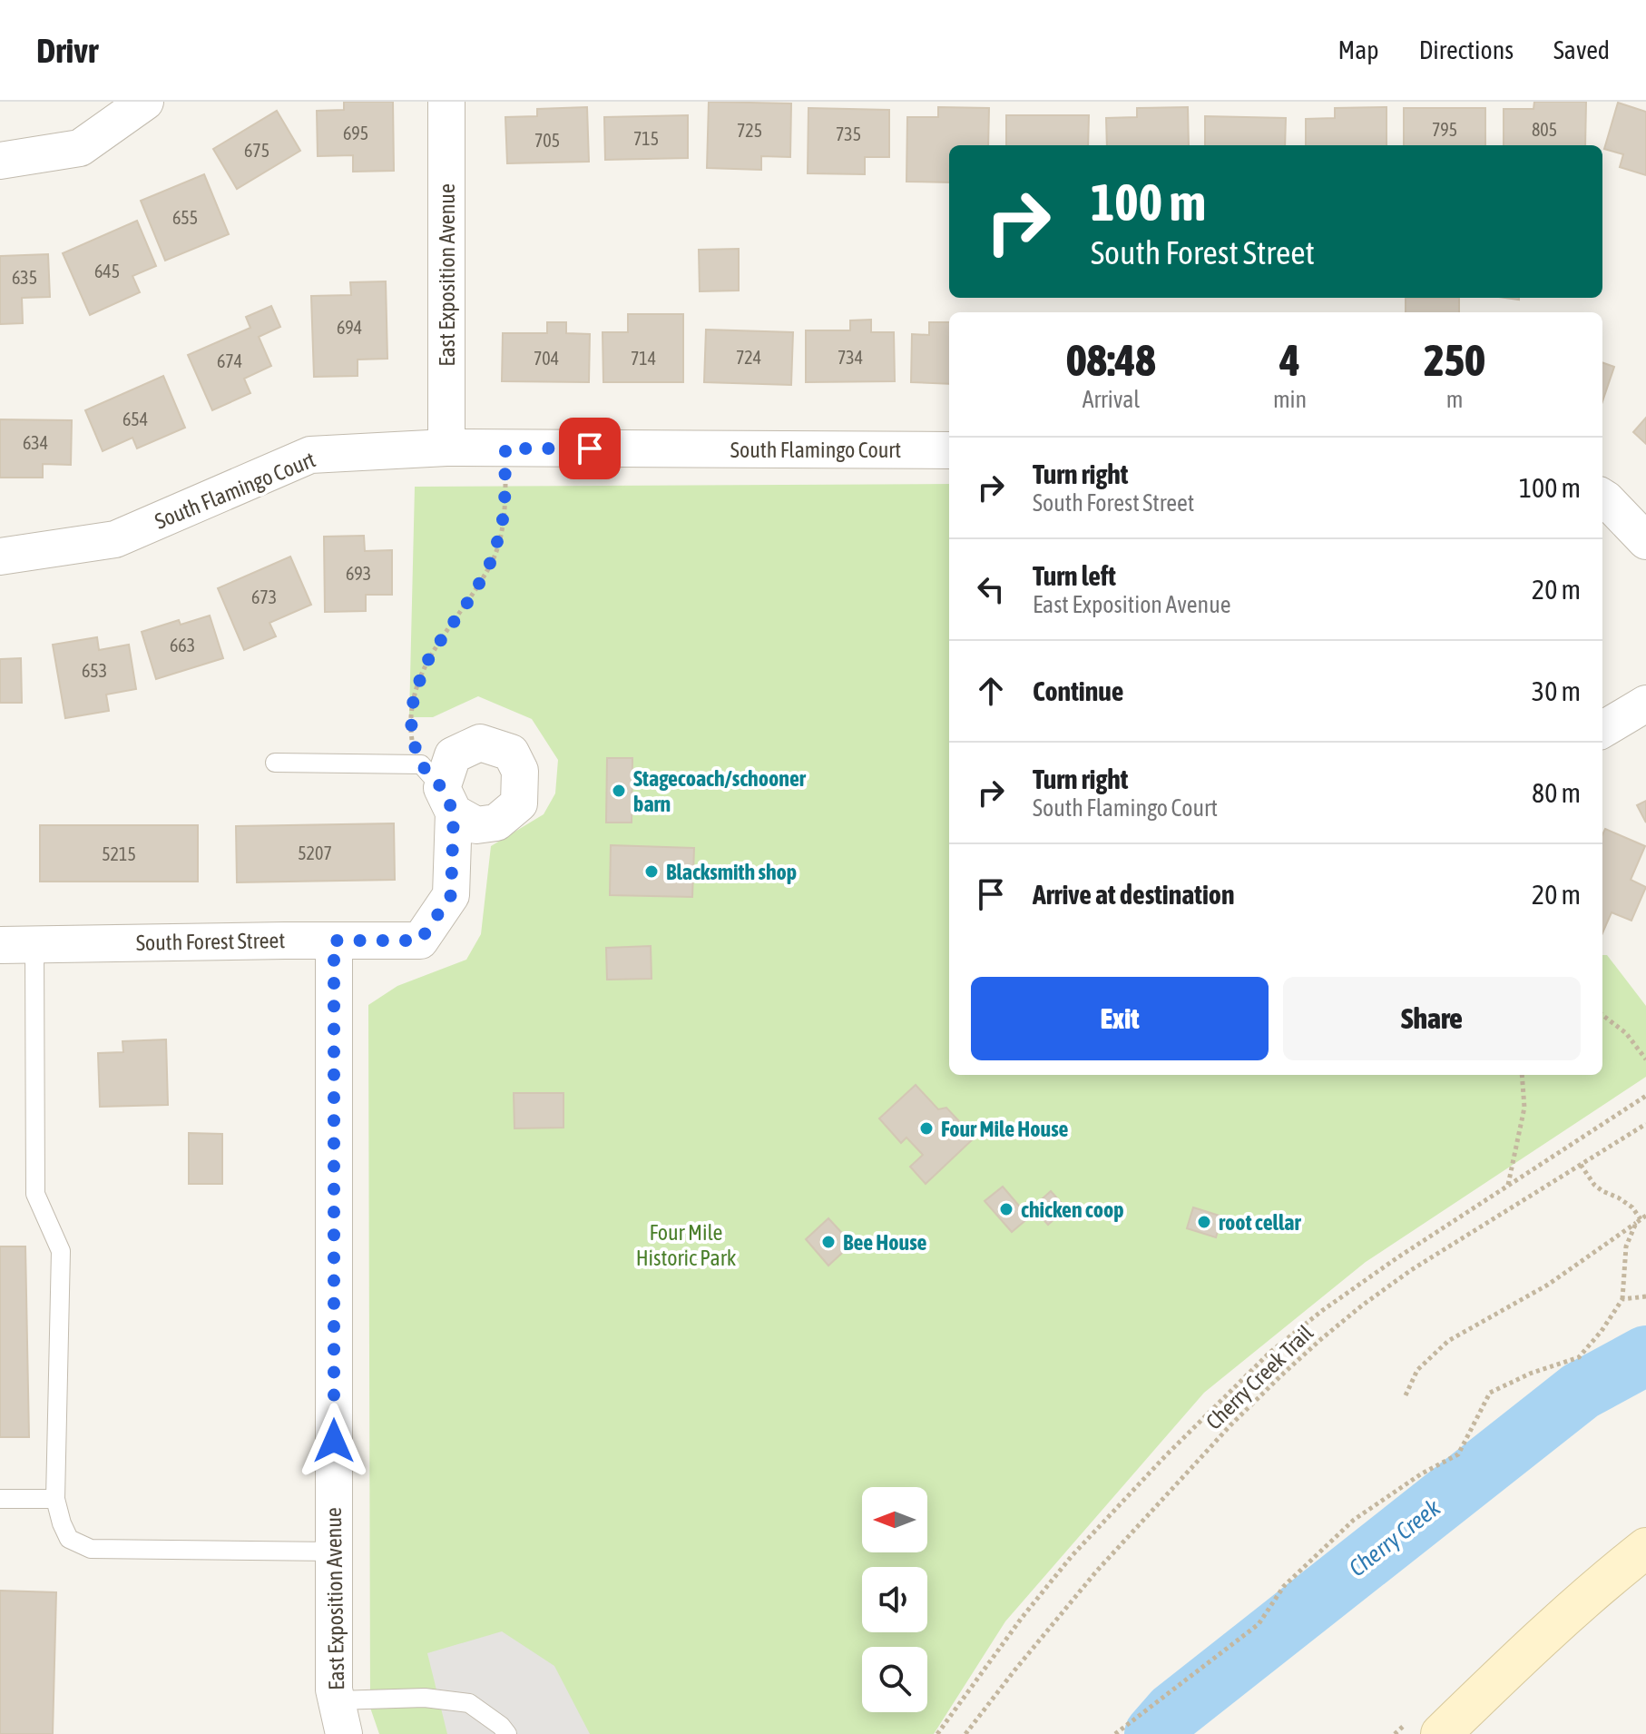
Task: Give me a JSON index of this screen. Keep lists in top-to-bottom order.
{
  "streets": {
    "street": ["East Exposition Avenue", "South Flamingo Court", "South Forest Street"],
    "path": ["Cherry Creek Trail"]
  },
  "crossings": [
    ["East Exposition Avenue", "South Flamingo Court"],
    ["East Exposition Avenue", "South Forest Street"]
  ],
  "water": ["Cherry Creek"],
  "parks": ["Four Mile Historic Park"],
  "places": [
    "Stagecoach/schooner barn",
    "Blacksmith shop",
    "Four Mile House",
    "chicken coop",
    "root cellar",
    "Bee House"
  ],
  "house_numbers": [
    "795",
    "805",
    "725",
    "695",
    "735",
    "715",
    "705",
    "675",
    "655",
    "645",
    "635",
    "694",
    "724",
    "734",
    "704",
    "714",
    "674",
    "654",
    "634",
    "693",
    "673",
    "663",
    "653",
    "5207",
    "5215"
  ],
  "north": "left",
  "page": {
    "header": "Drivr",
    "nav": ["Map", "Directions", "Saved"],
    "turn": ["100 m", "South Forest Street"],
    "eta": [
      "08:48",
      "Arrival",
      "4",
      "min",
      "250",
      "m"
    ],
    "list": [
      {
        "name": "Turn right",
        "note": "South Forest Street",
        "value": "100 m"
      },
      {
        "name": "Turn left",
        "note": "East Exposition Avenue",
        "value": "20 m"
      },
      {
        "name": "Continue",
        "value": "30 m"
      },
      {
        "name": "Turn right",
        "note": "South Flamingo Court",
        "value": "80 m"
      },
      {
        "name": "Arrive at destination",
        "value": "20 m"
      }
    ],
    "buttons": ["Exit", "Share"]
  }
}
